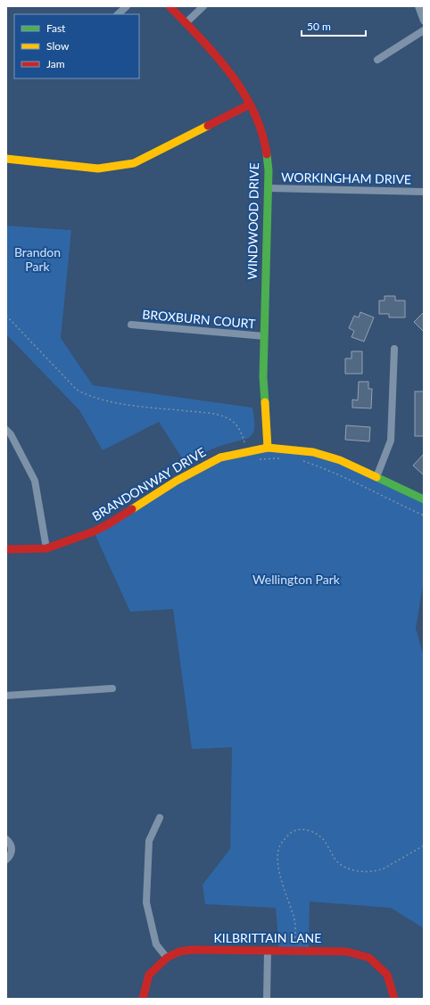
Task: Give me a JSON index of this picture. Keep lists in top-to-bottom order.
{
  "streets": {
    "street": [
      "WORKINGHAM DRIVE",
      "WINDWOOD DRIVE",
      "BROXBURN COURT",
      "BRANDONWAY DRIVE",
      "KILBRITTAIN LANE"
    ]
  },
  "crossings": [
    ["WORKINGHAM DRIVE", "WINDWOOD DRIVE"],
    ["WINDWOOD DRIVE", "BROXBURN COURT"],
    ["WINDWOOD DRIVE", "BRANDONWAY DRIVE"]
  ],
  "parks": ["Brandon Park", "Wellington Park"],
  "legend": ["Fast", "Slow", "Jam"],
  "scale_bar": "50 m"
}
